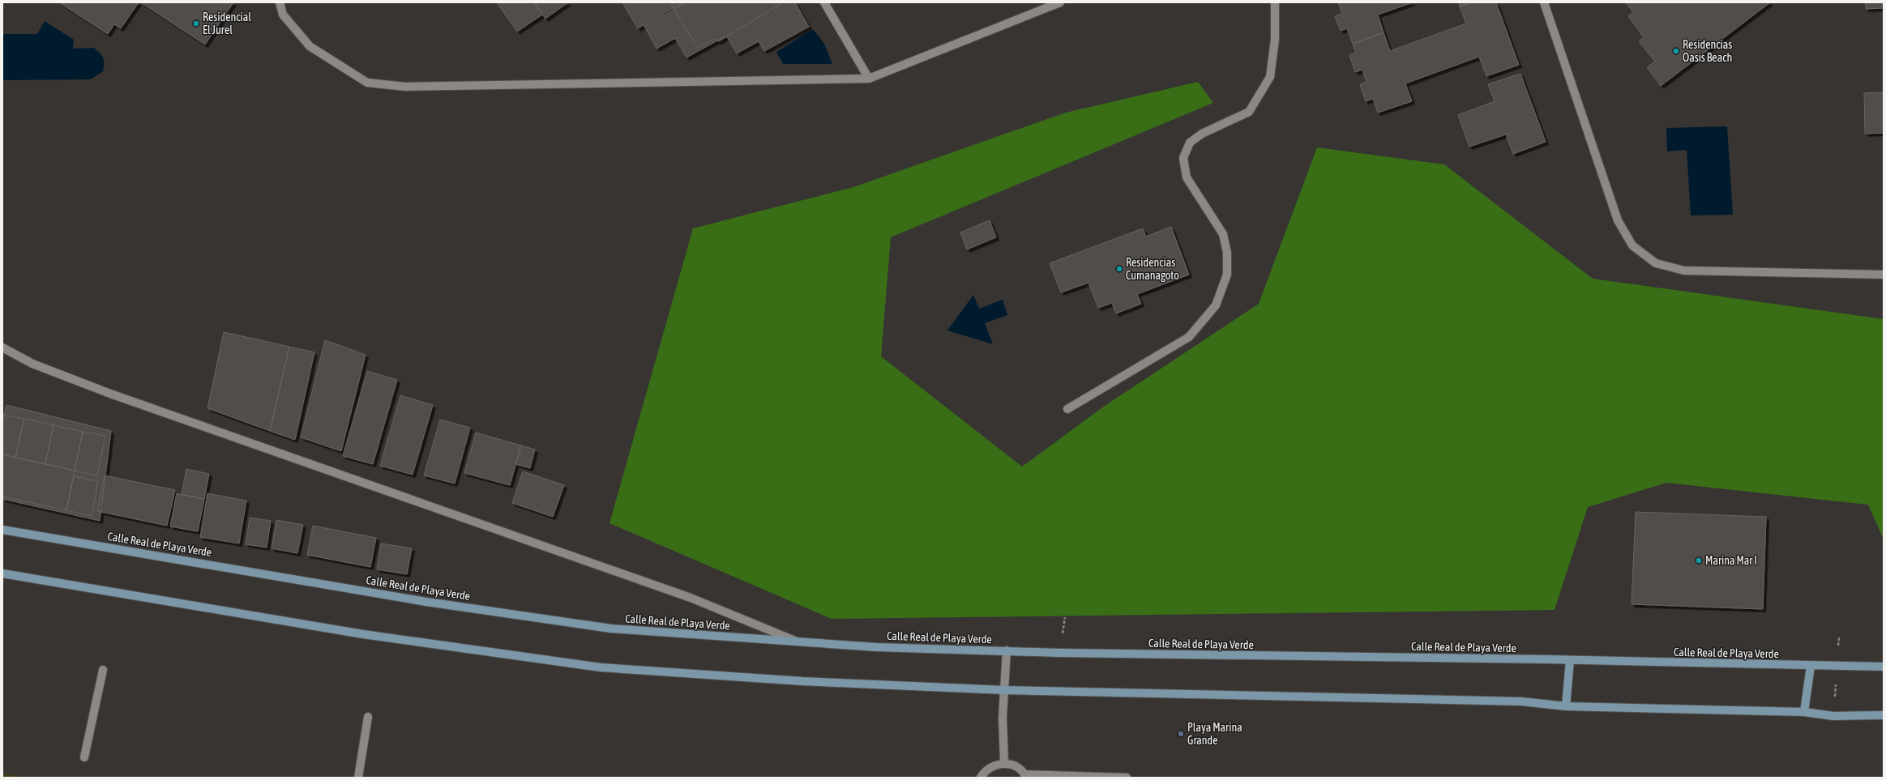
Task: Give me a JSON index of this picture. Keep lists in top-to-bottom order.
{
  "streets": {
    "street": ["Calle Real de Playa Verde"]
  },
  "places": [
    "Residencial El Jurel",
    "Residencias Oasis Beach",
    "Residencias Cumanagoto",
    "Marina Mar I",
    "Playa Marina Grande"
  ]
}
